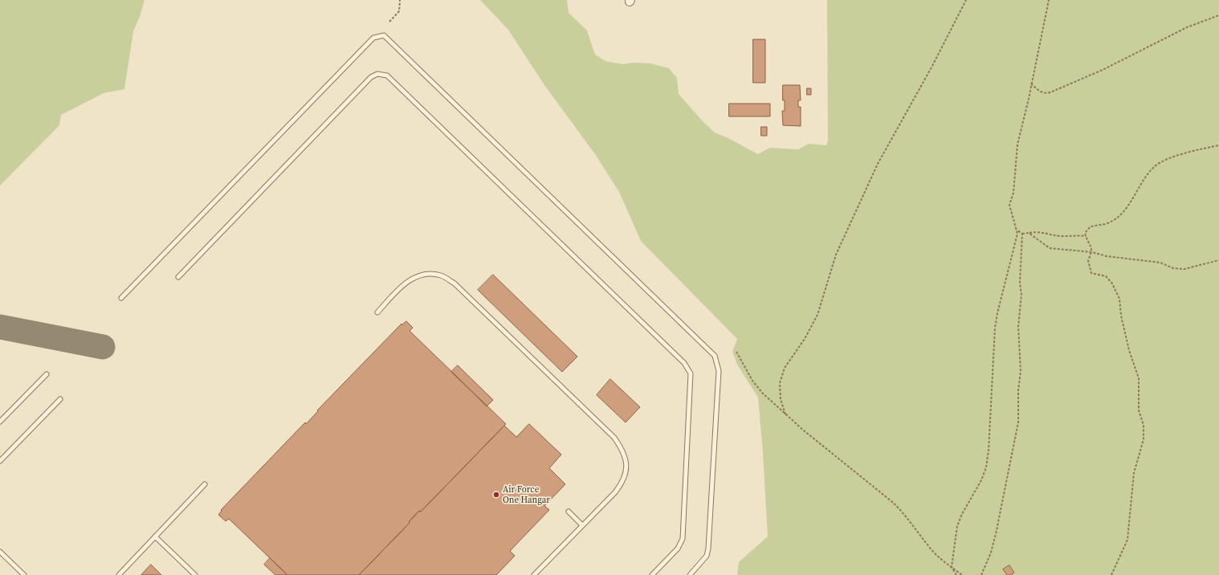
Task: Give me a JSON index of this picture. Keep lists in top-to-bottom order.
{
  "places": ["Air Force One Hangar"]
}
